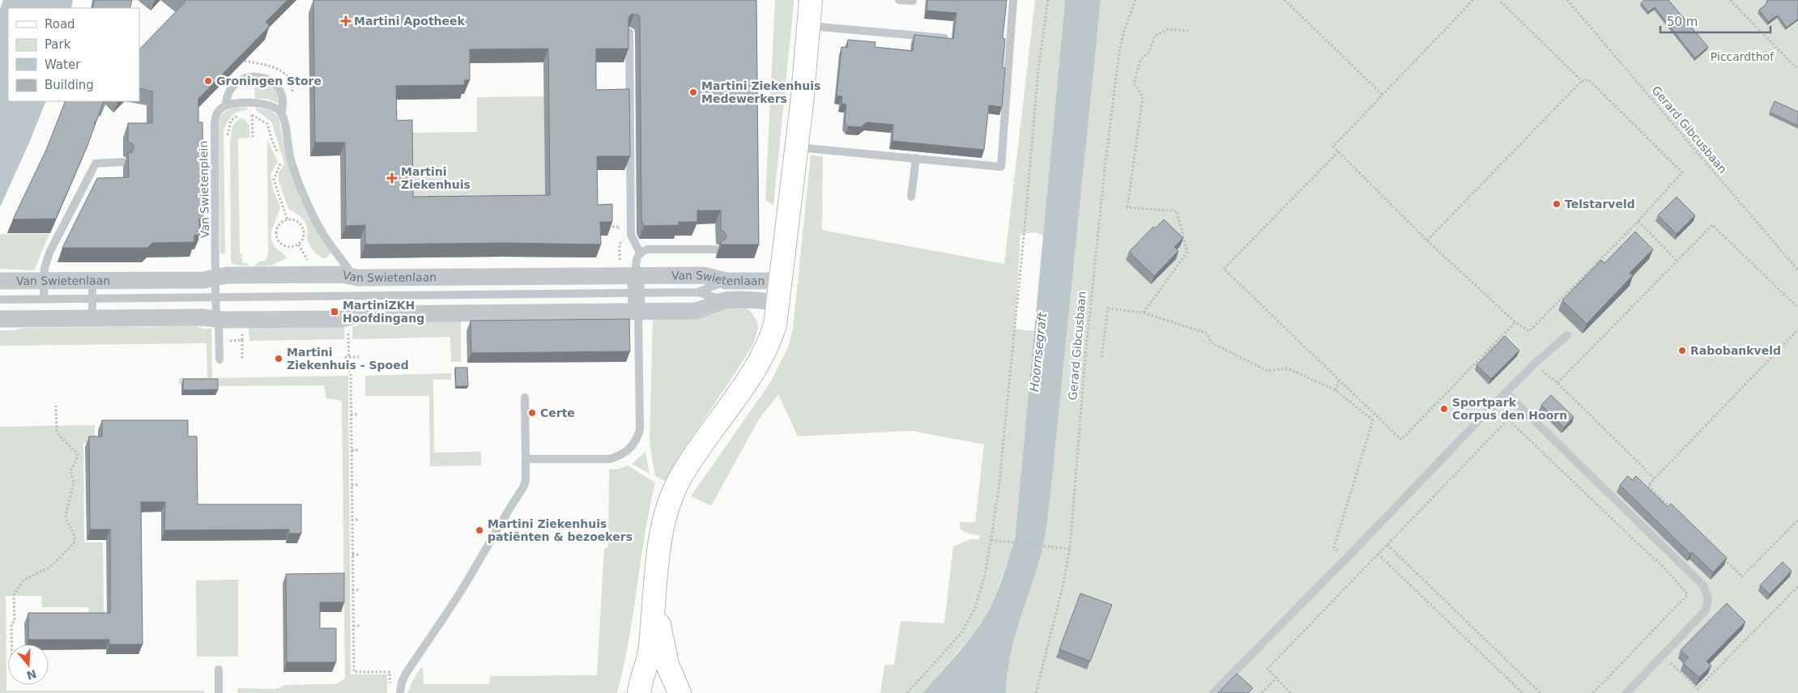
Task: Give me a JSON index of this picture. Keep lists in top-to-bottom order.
{
  "streets": {
    "street": ["Van Swietenlaan"],
    "lane": ["Van Swietenplein"],
    "path": ["Gerard Gibcusbaan"]
  },
  "crossings": [
    ["Van Swietenplein", "Van Swietenlaan"]
  ],
  "water": ["Hoornsegraft"],
  "parks": ["Piccardthof"],
  "places": {
    "health": ["Martini Apotheek", "Martini Ziekenhuis"],
    "other": [
      "Groningen Store",
      "Martini Ziekenhuis Medewerkers",
      "Telstarveld",
      "Rabobankveld",
      "Martini Ziekenhuis - Spoed",
      "Sportpark Corpus den Hoorn",
      "Certe",
      "Martini Ziekenhuis patiënten & bezoekers"
    ],
    "transit": ["MartiniZKH Hoofdingang"]
  },
  "legend": [
    "Road",
    "Park",
    "Water",
    "Building"
  ],
  "scale_bar": "50 m",
  "north": "bottom"
}
